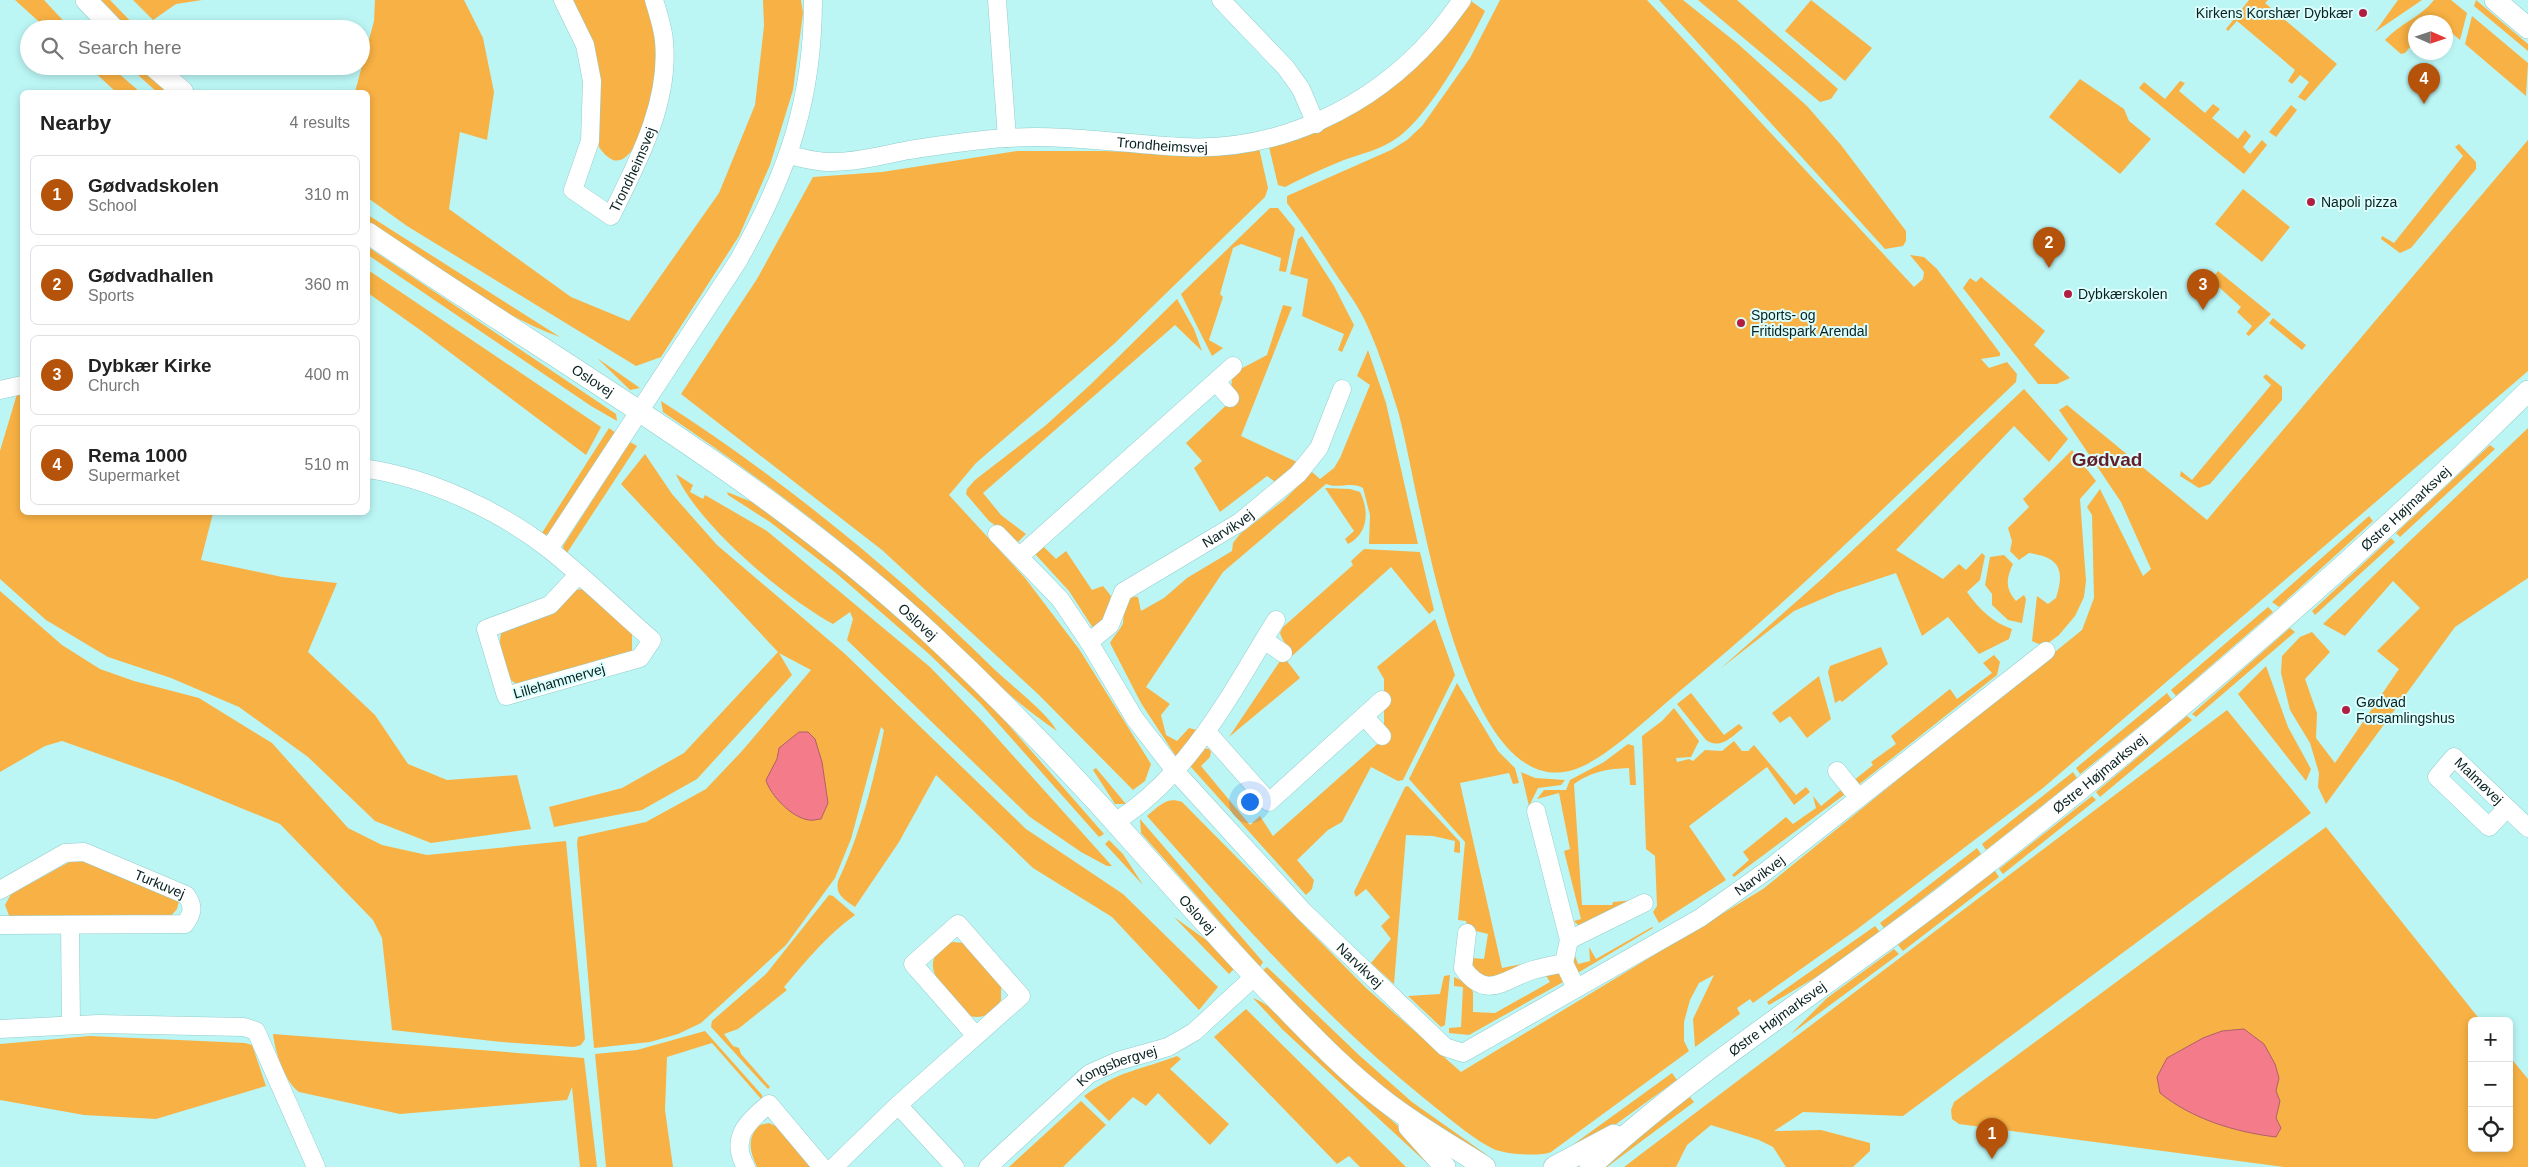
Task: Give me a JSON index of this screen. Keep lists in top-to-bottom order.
{
  "streets": {
    "street": [
      "Trondheimsvej",
      "Oslovej",
      "Østre Højmarksvej",
      "Narvikvej",
      "Lillehammervej",
      "Malmøvej",
      "Turkuvej",
      "Kongsbergvej"
    ]
  },
  "crossings": [
    ["Oslovej", "Kongsbergvej"]
  ],
  "districts": ["Gødvad"],
  "places": [
    "Kirkens Korshær Dybkær",
    "Napoli pizza",
    "Dybkærskolen",
    "Sports- og Fritidspark Arendal",
    "Gødvad Forsamlingshus"
  ],
  "north": "right",
  "page": {
    "search": "Search here",
    "pins": [
      "4",
      "2",
      "3",
      "1"
    ],
    "heading": ["Nearby", "4 results"],
    "list": [
      {
        "mark": "1",
        "name": "Gødvadskolen",
        "note": "School",
        "value": "310 m"
      },
      {
        "mark": "2",
        "name": "Gødvadhallen",
        "note": "Sports",
        "value": "360 m"
      },
      {
        "mark": "3",
        "name": "Dybkær Kirke",
        "note": "Church",
        "value": "400 m"
      },
      {
        "mark": "4",
        "name": "Rema 1000",
        "note": "Supermarket",
        "value": "510 m"
      }
    ],
    "map_buttons": ["+", "−"]
  }
}
